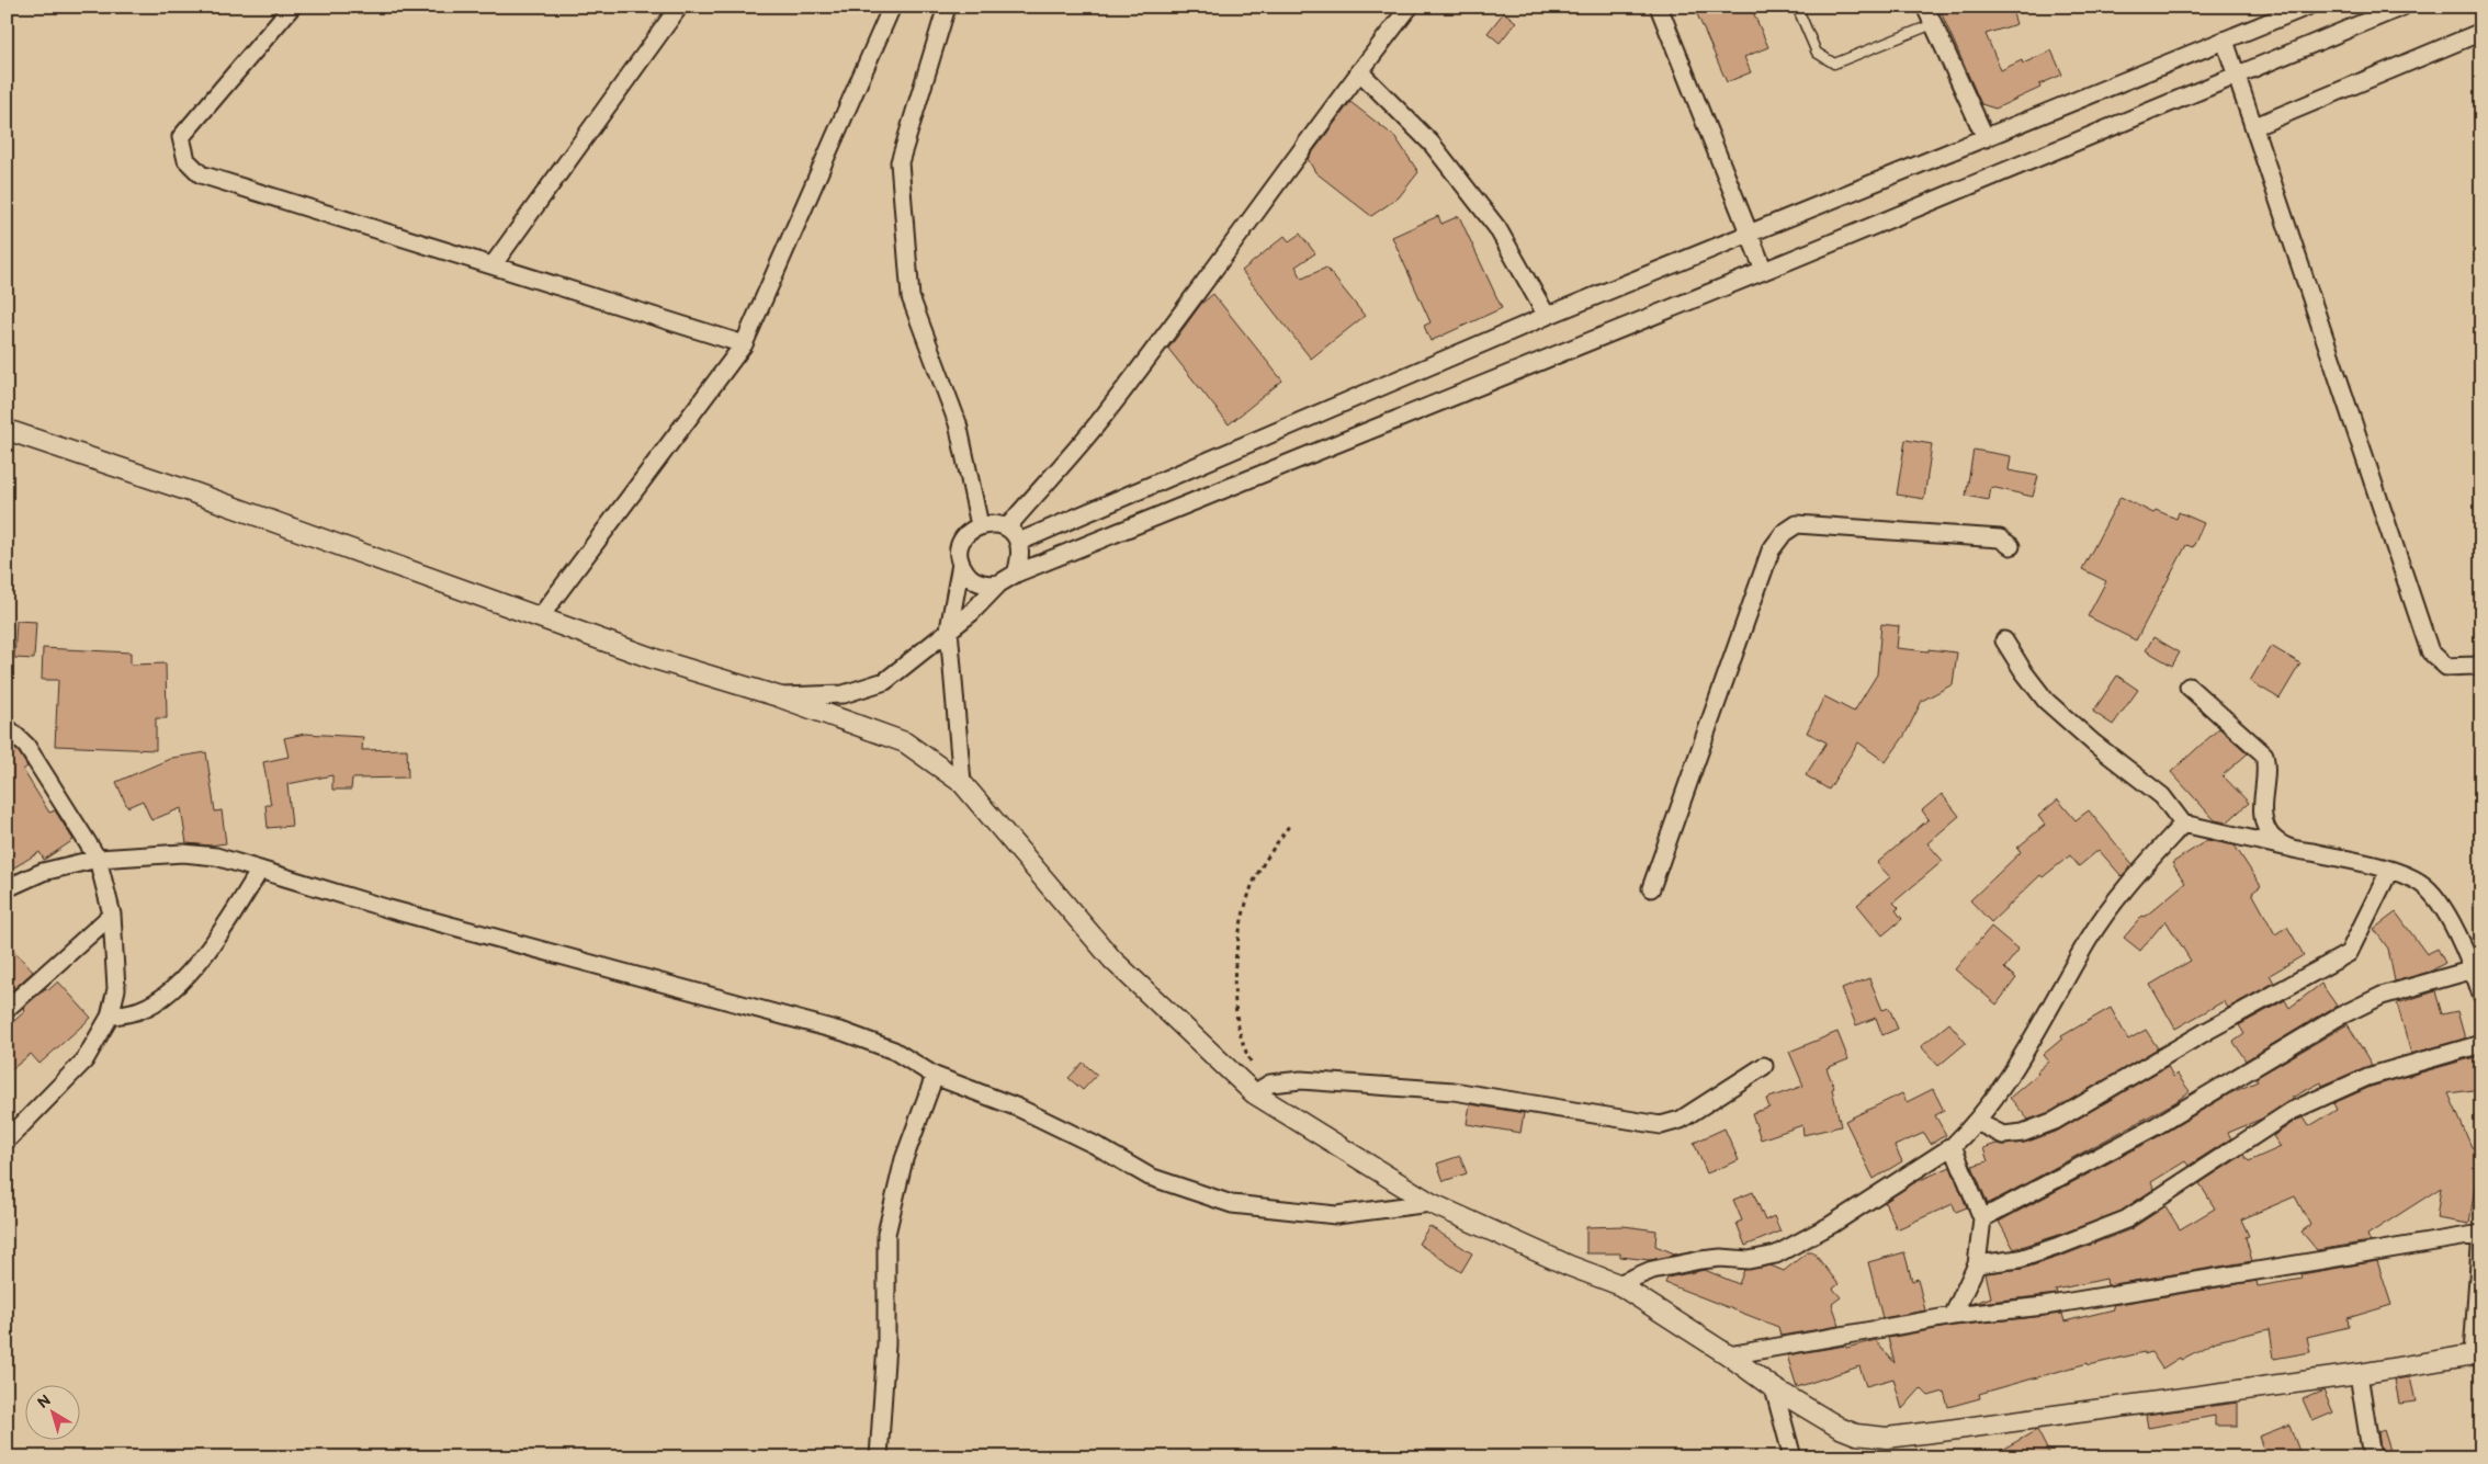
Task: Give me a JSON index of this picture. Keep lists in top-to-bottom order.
{
  "north": "top left"
}
